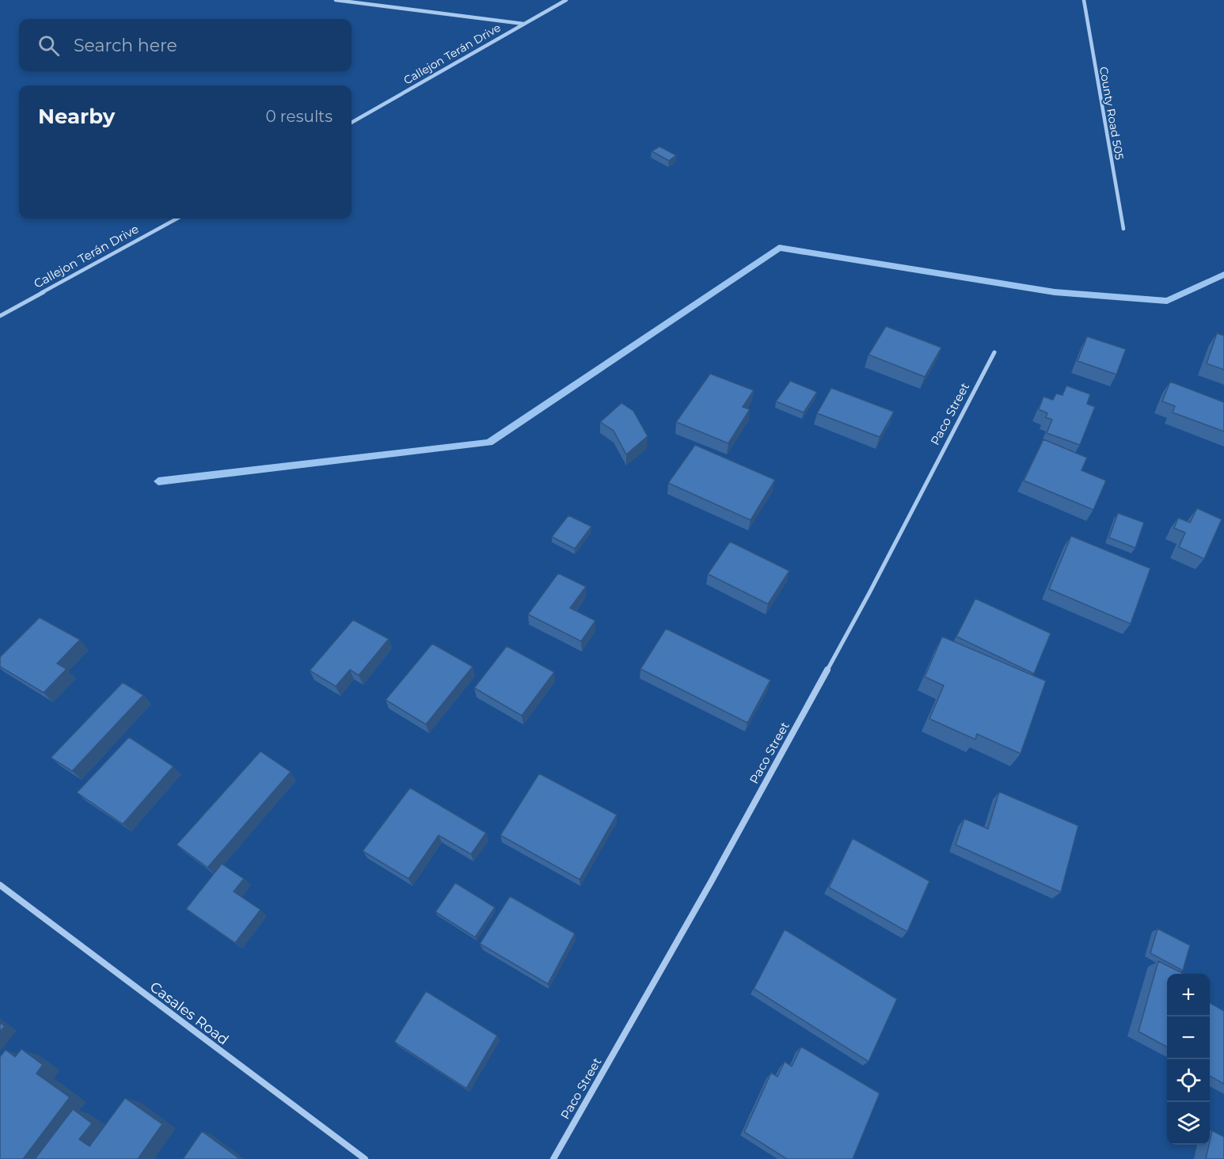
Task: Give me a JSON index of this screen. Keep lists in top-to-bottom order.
{
  "streets": {
    "street": [
      "Callejon Terán Drive",
      "County Road 505",
      "Paco Street",
      "Casales Road"
    ]
  },
  "page": {
    "search": "Search here",
    "heading": ["Nearby", "0 results"],
    "map_buttons": ["+", "−"]
  }
}
